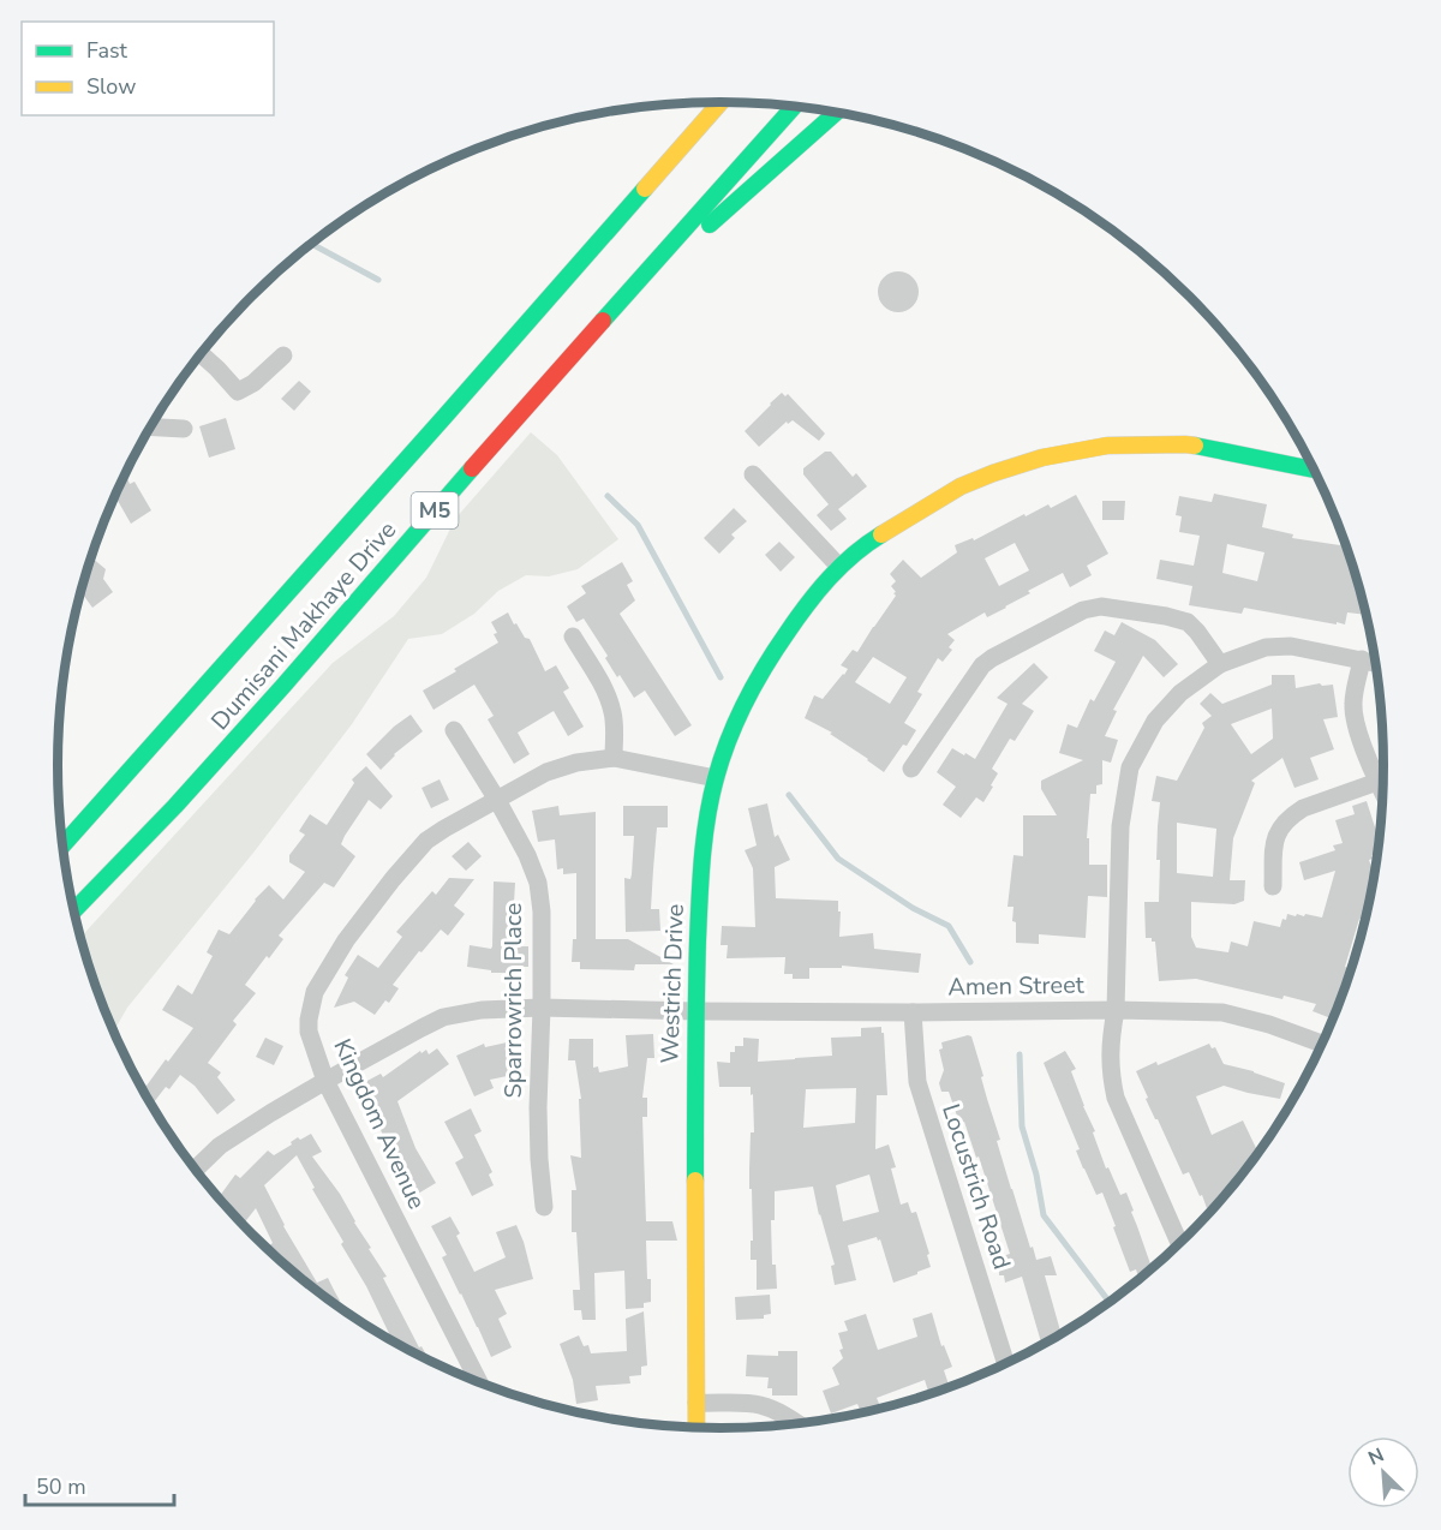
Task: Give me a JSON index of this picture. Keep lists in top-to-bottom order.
{
  "streets": {
    "main road": ["M5", "Dumisani Makhaye Drive", "Westrich Drive"],
    "street": [
      "Amen Street",
      "Sparrowrich Place",
      "Kingdom Avenue",
      "Locustrich Road"
    ]
  },
  "crossings": [
    ["Westrich Drive", "Amen Street"],
    ["Westrich Drive", "Kingdom Avenue"],
    ["Amen Street", "Sparrowrich Place"],
    ["Amen Street", "Kingdom Avenue"],
    ["Amen Street", "Locustrich Road"],
    ["Sparrowrich Place", "Kingdom Avenue"]
  ],
  "legend": ["Fast", "Slow"],
  "scale_bar": "50 m",
  "north": "top left"
}
